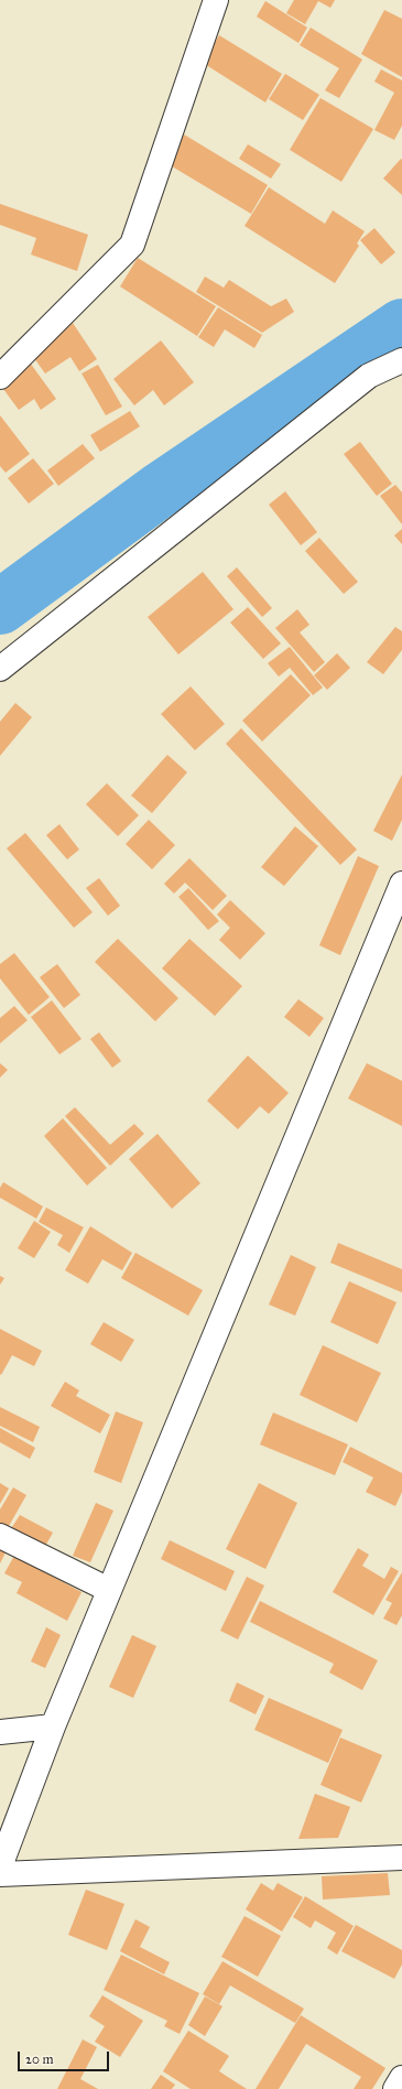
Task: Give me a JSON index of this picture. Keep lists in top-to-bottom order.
{
  "scale_bar": "20 m"
}
